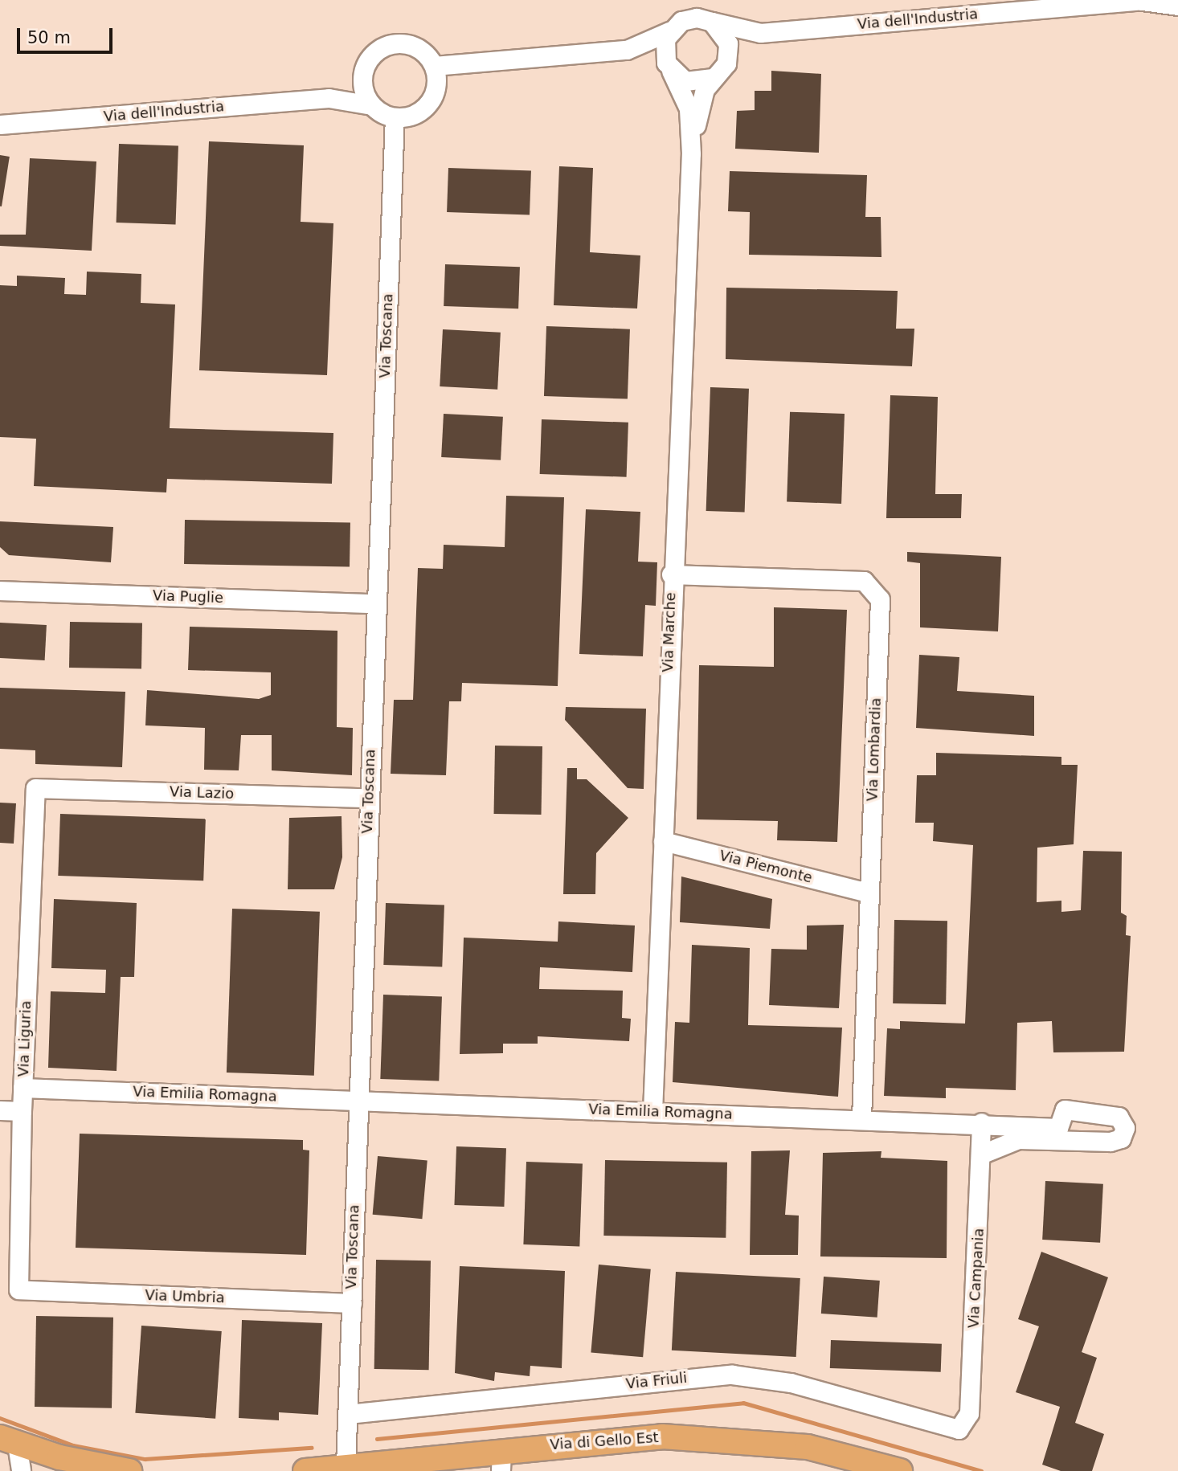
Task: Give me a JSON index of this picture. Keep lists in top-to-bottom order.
{
  "streets": {
    "main road": ["Via di Gello Est"],
    "street": [
      "Via dell'Industria",
      "Via Toscana",
      "Via Puglie",
      "Via Marche",
      "Via Lombardia",
      "Via Lazio",
      "Via Piemonte",
      "Via Liguria",
      "Via Emilia Romagna",
      "Via Campania",
      "Via Umbria",
      "Via Friuli"
    ]
  },
  "crossings": [
    ["Via dell'Industria", "Via Toscana"],
    ["Via dell'Industria", "Via Marche"],
    ["Via Toscana", "Via Puglie"],
    ["Via Toscana", "Via Lazio"],
    ["Via Toscana", "Via Emilia Romagna"],
    ["Via Toscana", "Via Umbria"],
    ["Via Toscana", "Via Friuli"],
    ["Via Toscana", "Via di Gello Est"],
    ["Via Marche", "Via Lombardia"],
    ["Via Marche", "Via Piemonte"],
    ["Via Marche", "Via Emilia Romagna"],
    ["Via Lombardia", "Via Piemonte"],
    ["Via Lombardia", "Via Emilia Romagna"],
    ["Via Lazio", "Via Liguria"],
    ["Via Liguria", "Via Emilia Romagna"],
    ["Via Liguria", "Via Umbria"],
    ["Via Emilia Romagna", "Via Campania"],
    ["Via Campania", "Via Friuli"]
  ],
  "scale_bar": "50 m"
}
